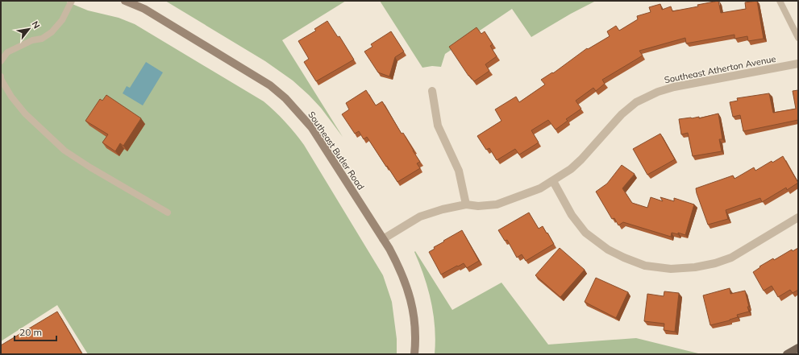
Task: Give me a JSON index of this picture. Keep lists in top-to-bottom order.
{
  "streets": {
    "main road": ["Southeast Butler Road"],
    "street": ["Southeast Atherton Avenue"]
  },
  "crossings": [
    ["Southeast Atherton Avenue", "Southeast Butler Road"]
  ],
  "scale_bar": "20 m",
  "north": "top right"
}
